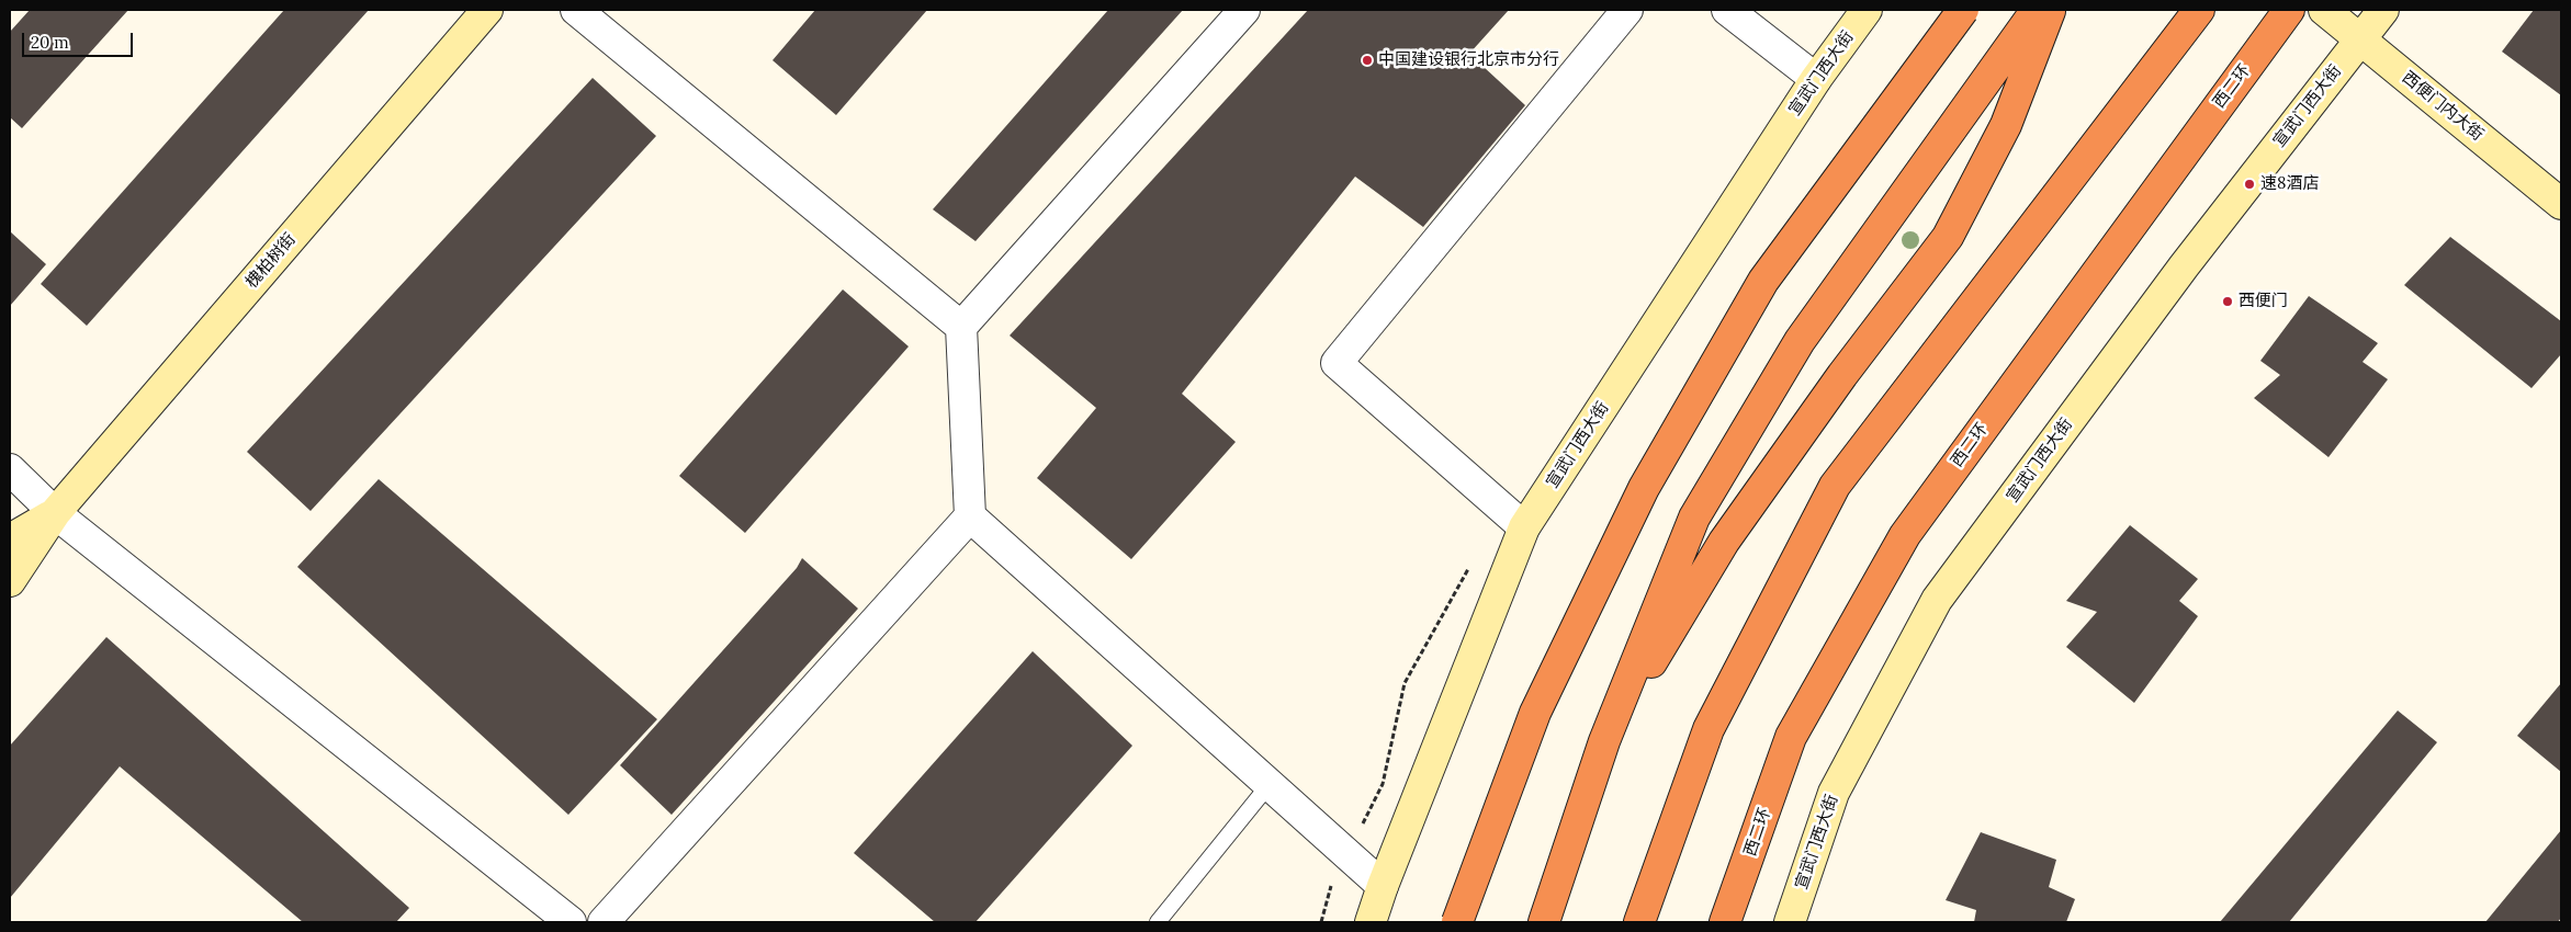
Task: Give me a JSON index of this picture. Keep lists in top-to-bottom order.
{
  "streets": {
    "highway": ["西二环"],
    "street": ["宣武门西大街", "西便门内大街", "槐柏树街"]
  },
  "crossings": [
    ["宣武门西大街", "西便门内大街"]
  ],
  "places": ["中国建设银行北京市分行", "速8酒店", "西便门"],
  "scale_bar": "20 m"
}
